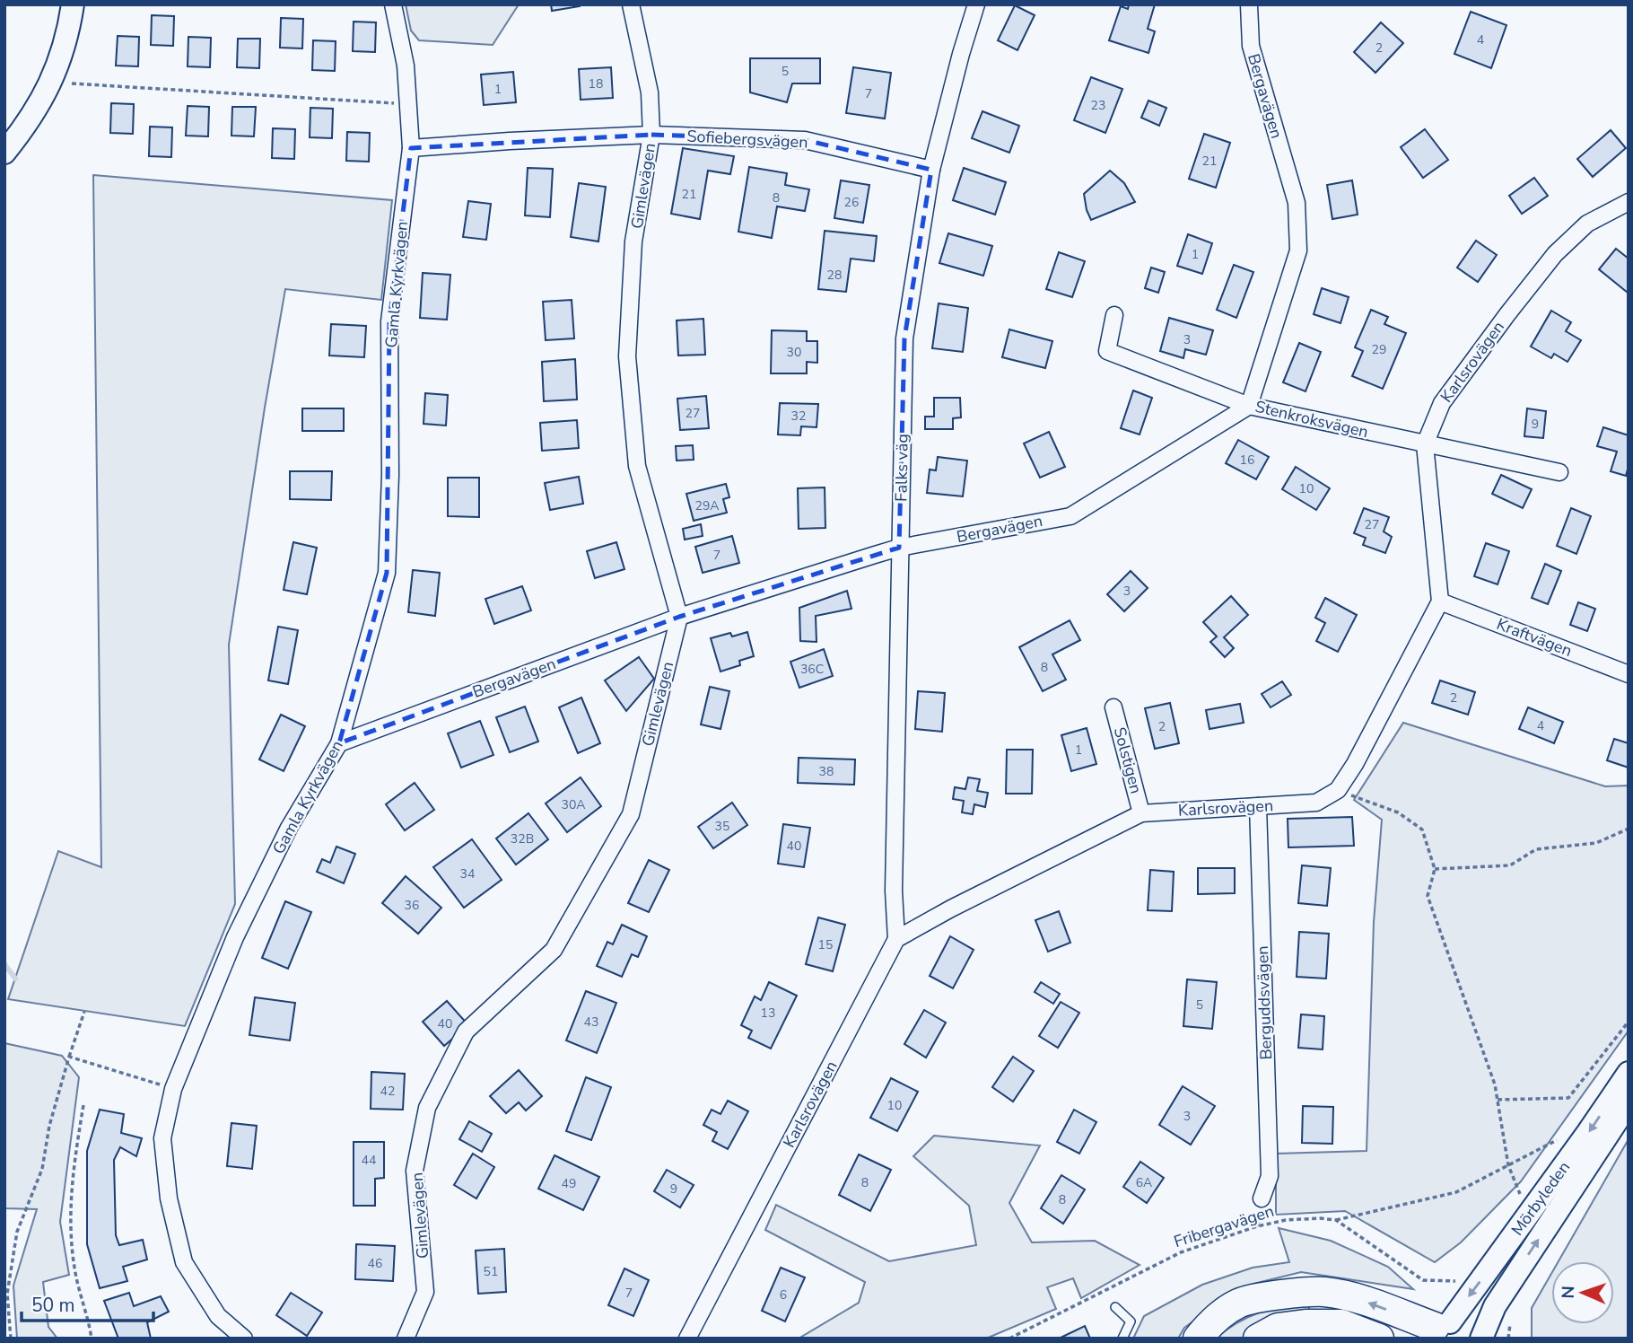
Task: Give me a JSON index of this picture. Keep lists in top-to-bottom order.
{
  "streets": {
    "street": [
      "Bergavägen",
      "Sofiebergsvägen",
      "Gimlevägen",
      "Gamla Kyrkvägen",
      "Karlsrovägen",
      "Stenkroksvägen",
      "Falks väg",
      "Kraftvägen",
      "Solstigen",
      "Berguddsvägen",
      "Mörbyleden"
    ],
    "path": ["Fribergavägen"]
  },
  "crossings": [
    ["Bergavägen", "Gimlevägen"],
    ["Bergavägen", "Gamla Kyrkvägen"],
    ["Bergavägen", "Stenkroksvägen"],
    ["Bergavägen", "Falks väg"],
    ["Sofiebergsvägen", "Gimlevägen"],
    ["Sofiebergsvägen", "Gamla Kyrkvägen"],
    ["Sofiebergsvägen", "Falks väg"],
    ["Karlsrovägen", "Stenkroksvägen"],
    ["Karlsrovägen", "Falks väg"],
    ["Karlsrovägen", "Kraftvägen"],
    ["Karlsrovägen", "Solstigen"],
    ["Karlsrovägen", "Berguddsvägen"],
    ["Mörbyleden", "Fribergavägen"]
  ],
  "house_numbers": [
    "4",
    "2",
    "5",
    "18",
    "1",
    "7",
    "23",
    "21",
    "21",
    "8",
    "26",
    "1",
    "28",
    "3",
    "29",
    "30",
    "27",
    "32",
    "9",
    "16",
    "10",
    "29A",
    "27",
    "7",
    "3",
    "8",
    "36C",
    "2",
    "4",
    "2",
    "1",
    "38",
    "30A",
    "35",
    "32B",
    "40",
    "34",
    "36",
    "15",
    "5",
    "13",
    "43",
    "40",
    "42",
    "10",
    "3",
    "44",
    "8",
    "6A",
    "49",
    "9",
    "8",
    "46",
    "51",
    "7",
    "6"
  ],
  "scale_bar": "50 m",
  "north": "left"
}
